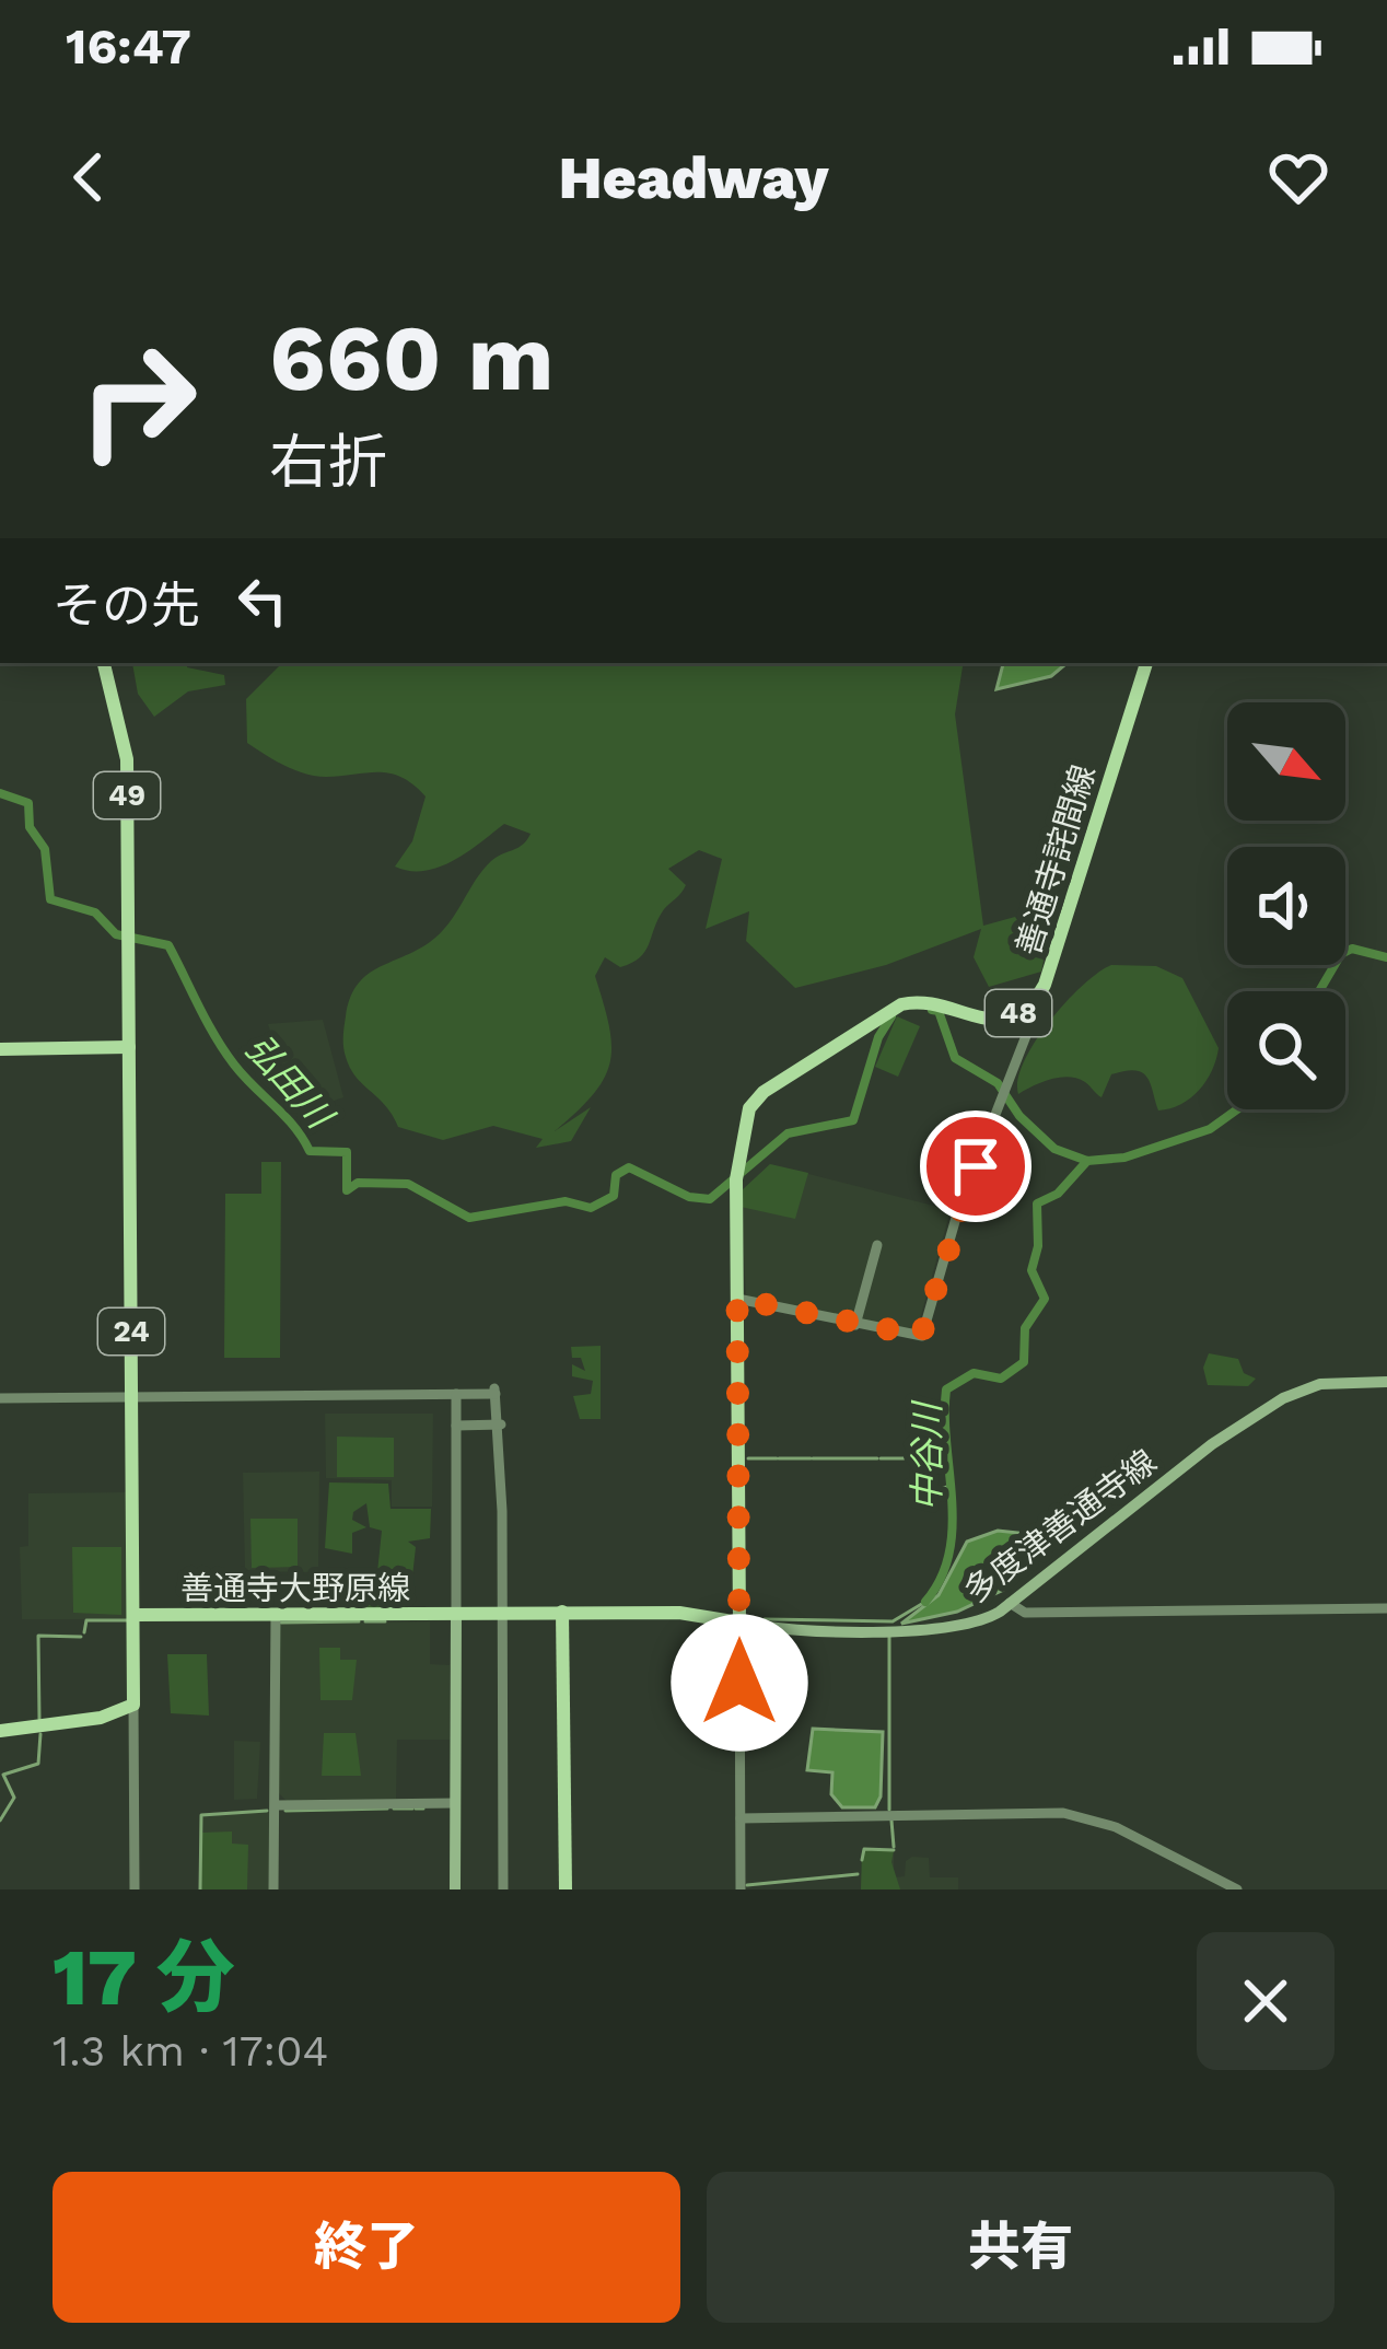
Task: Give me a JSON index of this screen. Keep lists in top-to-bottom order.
{
  "streets": {
    "main road": [
      "49",
      "善通寺詫間線",
      "48",
      "24",
      "多度津善通寺線",
      "善通寺大野原線"
    ]
  },
  "crossings": [
    ["49", "善通寺大野原線"],
    ["善通寺詫間線", "48"],
    ["48", "多度津善通寺線"]
  ],
  "water": ["弘田川", "中谷川"],
  "north": "bottom right",
  "page": {
    "status": "16:47",
    "header": "Headway",
    "turn": ["660 m", "右折"],
    "then": "その先",
    "heading": ["17 分", "1.3 km · 17:04"],
    "buttons": ["終了", "共有"]
  }
}
